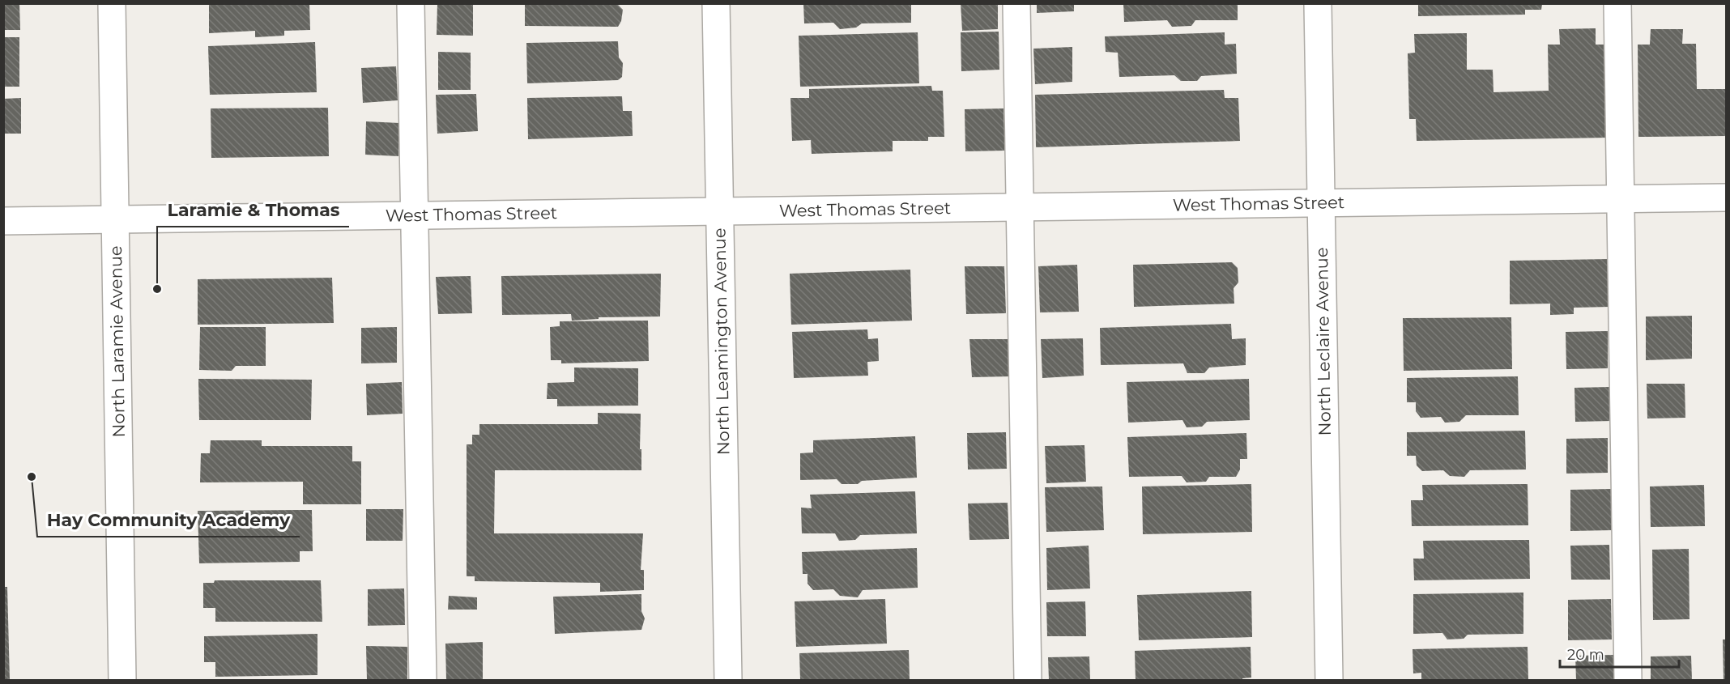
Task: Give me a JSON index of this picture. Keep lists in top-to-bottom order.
{
  "streets": {
    "street": [
      "West Thomas Street",
      "North Laramie Avenue",
      "North Leamington Avenue",
      "North Leclaire Avenue"
    ]
  },
  "crossings": [
    ["West Thomas Street", "North Laramie Avenue"],
    ["West Thomas Street", "North Leamington Avenue"],
    ["West Thomas Street", "North Leclaire Avenue"]
  ],
  "places": ["Laramie & Thomas", "Hay Community Academy"],
  "scale_bar": "20 m"
}
